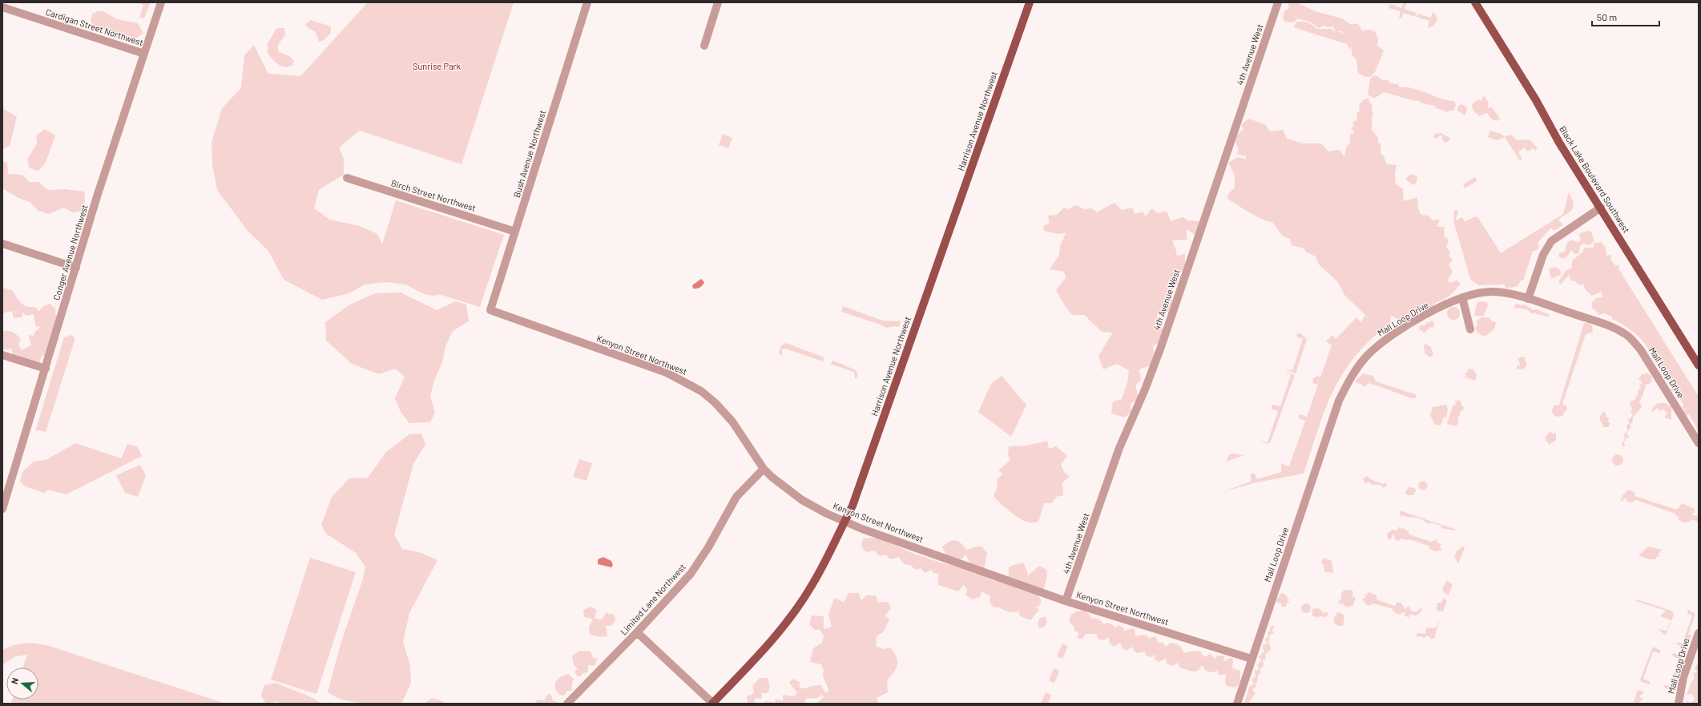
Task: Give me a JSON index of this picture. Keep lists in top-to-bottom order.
{
  "streets": {
    "main road": ["Harrison Avenue Northwest", "Black Lake Boulevard Southwest"],
    "street": [
      "Cardigan Street Northwest",
      "4th Avenue West",
      "Bush Avenue Northwest",
      "Birch Street Northwest",
      "Conger Avenue Northwest",
      "Mall Loop Drive",
      "Kenyon Street Northwest",
      "Limited Lane Northwest"
    ]
  },
  "crossings": [
    ["Cardigan Street Northwest", "Conger Avenue Northwest"],
    ["4th Avenue West", "Kenyon Street Northwest"],
    ["Harrison Avenue Northwest", "Kenyon Street Northwest"],
    ["Bush Avenue Northwest", "Birch Street Northwest"],
    ["Bush Avenue Northwest", "Kenyon Street Northwest"],
    ["Mall Loop Drive", "Kenyon Street Northwest"],
    ["Kenyon Street Northwest", "Limited Lane Northwest"]
  ],
  "parks": ["Sunrise Park"],
  "scale_bar": "50 m",
  "north": "left"
}
